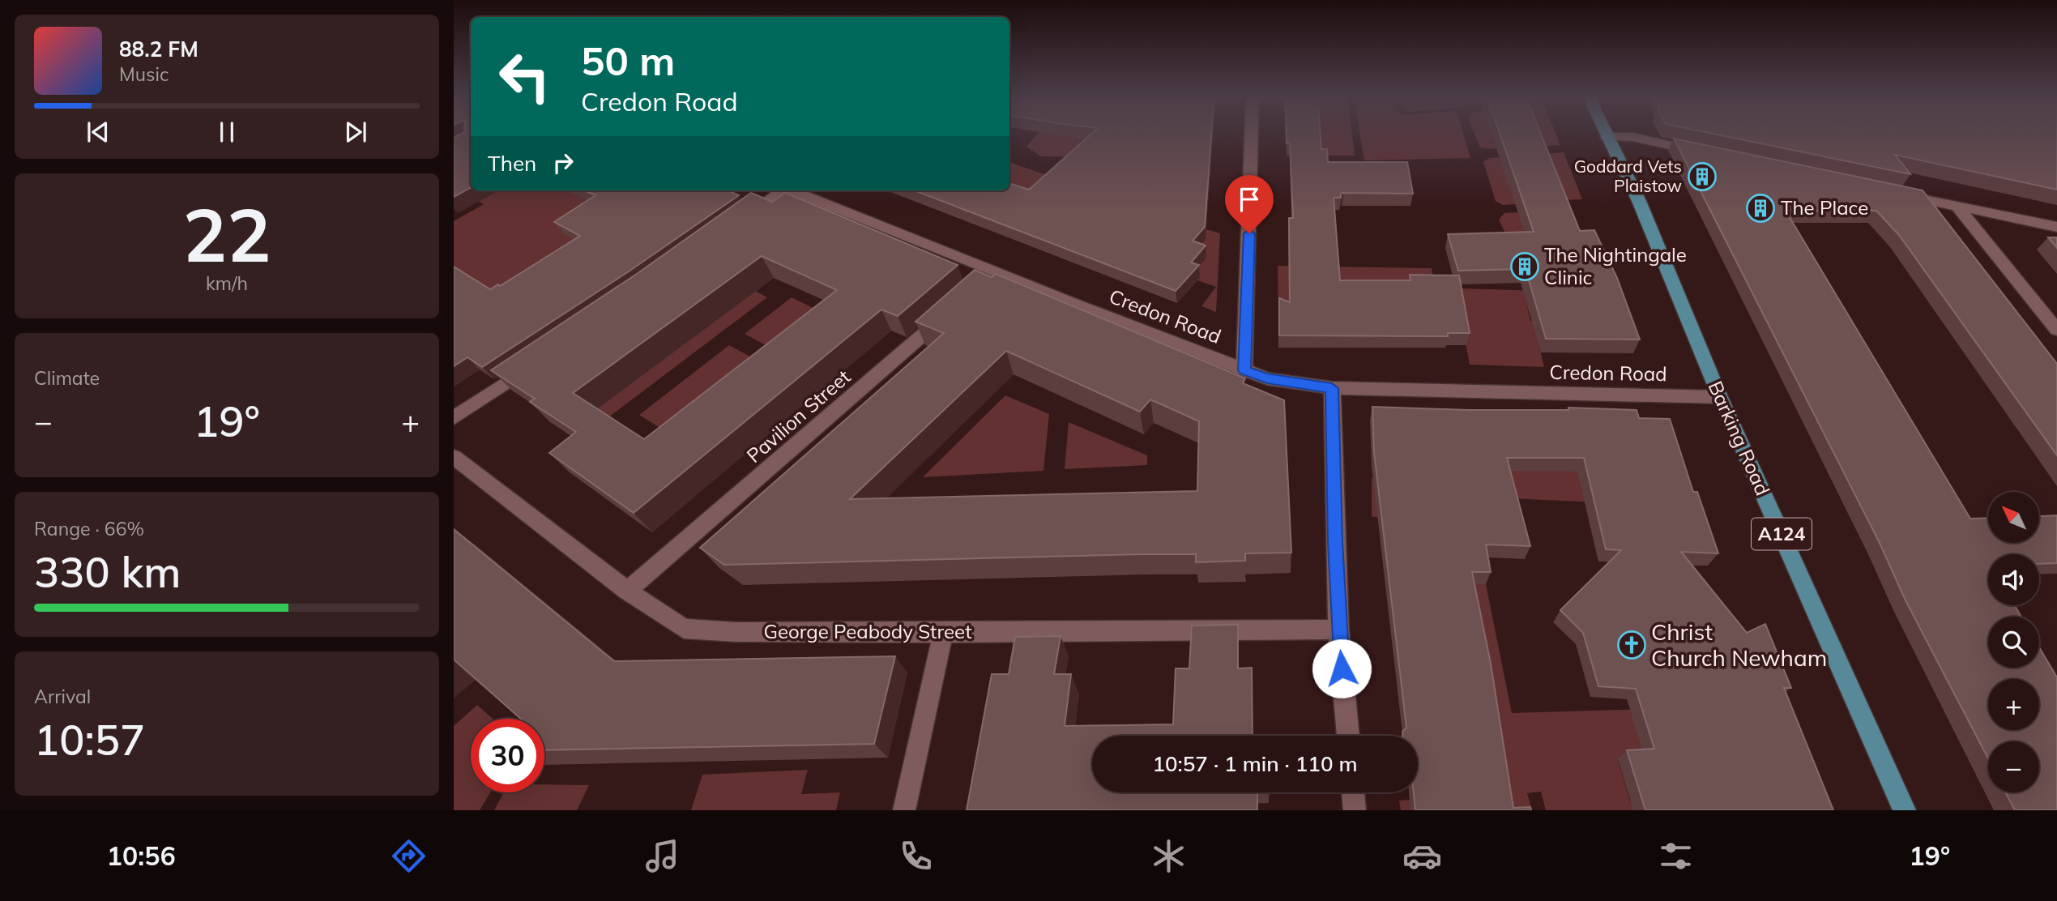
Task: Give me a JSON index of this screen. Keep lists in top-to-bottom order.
{
  "streets": {
    "main road": ["Barking Road", "A124"],
    "street": ["Credon Road", "Pavilion Street", "George Peabody Street"]
  },
  "crossings": [
    ["Credon Road", "Barking Road"],
    ["Pavilion Street", "George Peabody Street"]
  ],
  "places": {
    "building": ["Goddard Vets Plaistow", "The Place", "The Nightingale Clinic"],
    "church": ["Christ Church Newham"]
  },
  "north": "top left",
  "page": {
    "turn": ["50 m", "Credon Road"],
    "song": ["88.2 FM", "Music"],
    "then": "Then",
    "tile": [
      ["22", "km/h"],
      "Climate",
      ["Range · 66%", "330 km"],
      ["Arrival", "10:57"]
    ],
    "heat": ["−", "19°", "+"],
    "map_buttons": ["+", "−"],
    "limit": "30",
    "trip": "10:57 · 1 min · 110 m",
    "tabs": ["10:56", "19°"]
  }
}
